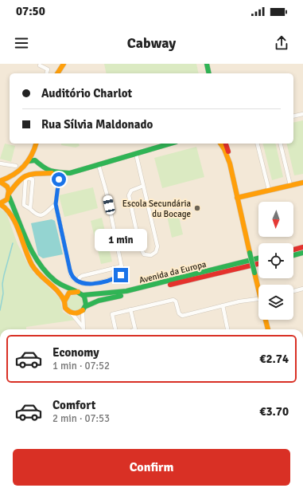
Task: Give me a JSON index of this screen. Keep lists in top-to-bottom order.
{
  "streets": {
    "main road": ["Avenida da Europa"]
  },
  "places": ["Escola Secundária du Bocage"],
  "north": "bottom",
  "page": {
    "status": "07:50",
    "header": "Cabway",
    "banner": ["Auditório Charlot", "Rua Sílvia Maldonado"],
    "bubble": "1 min",
    "list": [
      {
        "name": "Economy",
        "note": "1 min · 07:52",
        "value": "€2.74"
      },
      {
        "name": "Comfort",
        "note": "2 min · 07:53",
        "value": "€3.70"
      }
    ],
    "buttons": "Confirm"
  }
}
